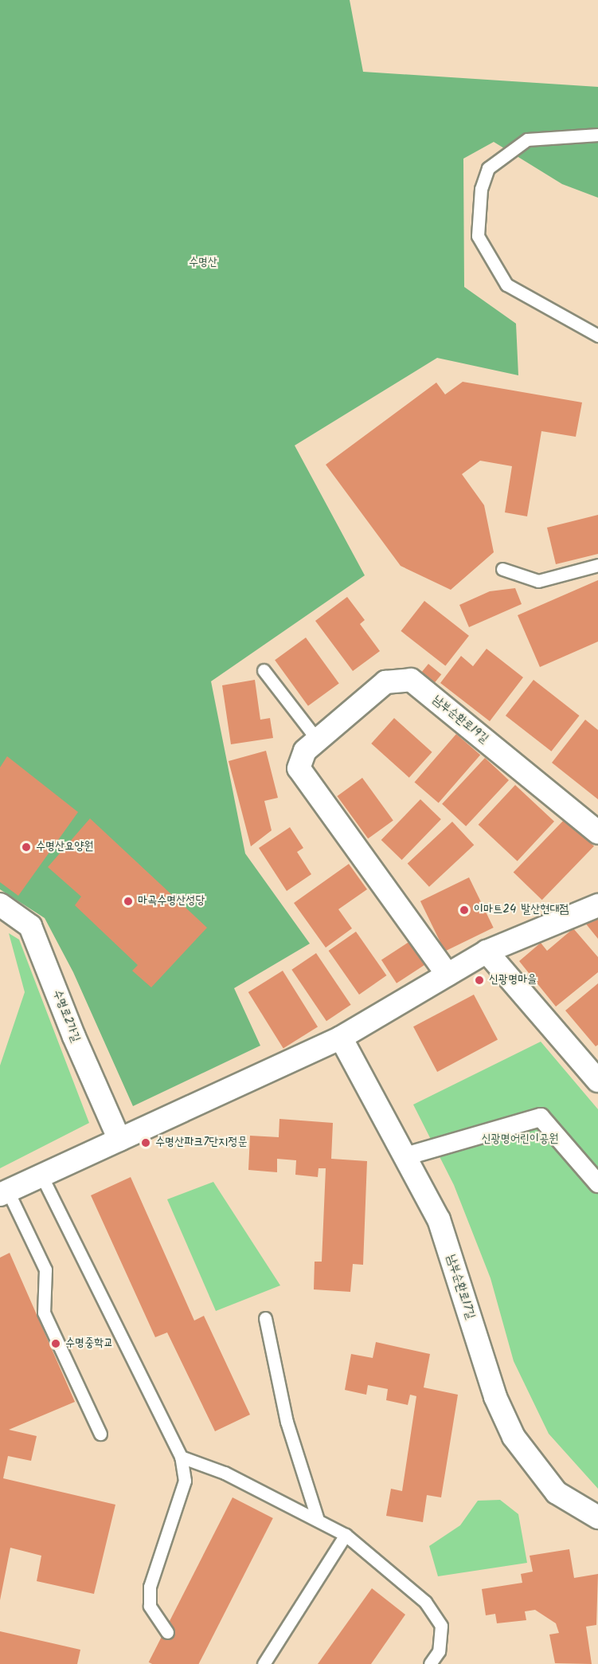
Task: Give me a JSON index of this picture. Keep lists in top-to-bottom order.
{
  "streets": {
    "street": ["남부순환로19길", "수명로2가길", "남부순환로17길"]
  },
  "parks": ["수명산", "신광명어린이공원"],
  "places": [
    "수명산요양원",
    "마곡수명산성당",
    "이마트24 발산현대점",
    "신광명마을",
    "수명산파크7단지정문",
    "수명중학교"
  ]
}
